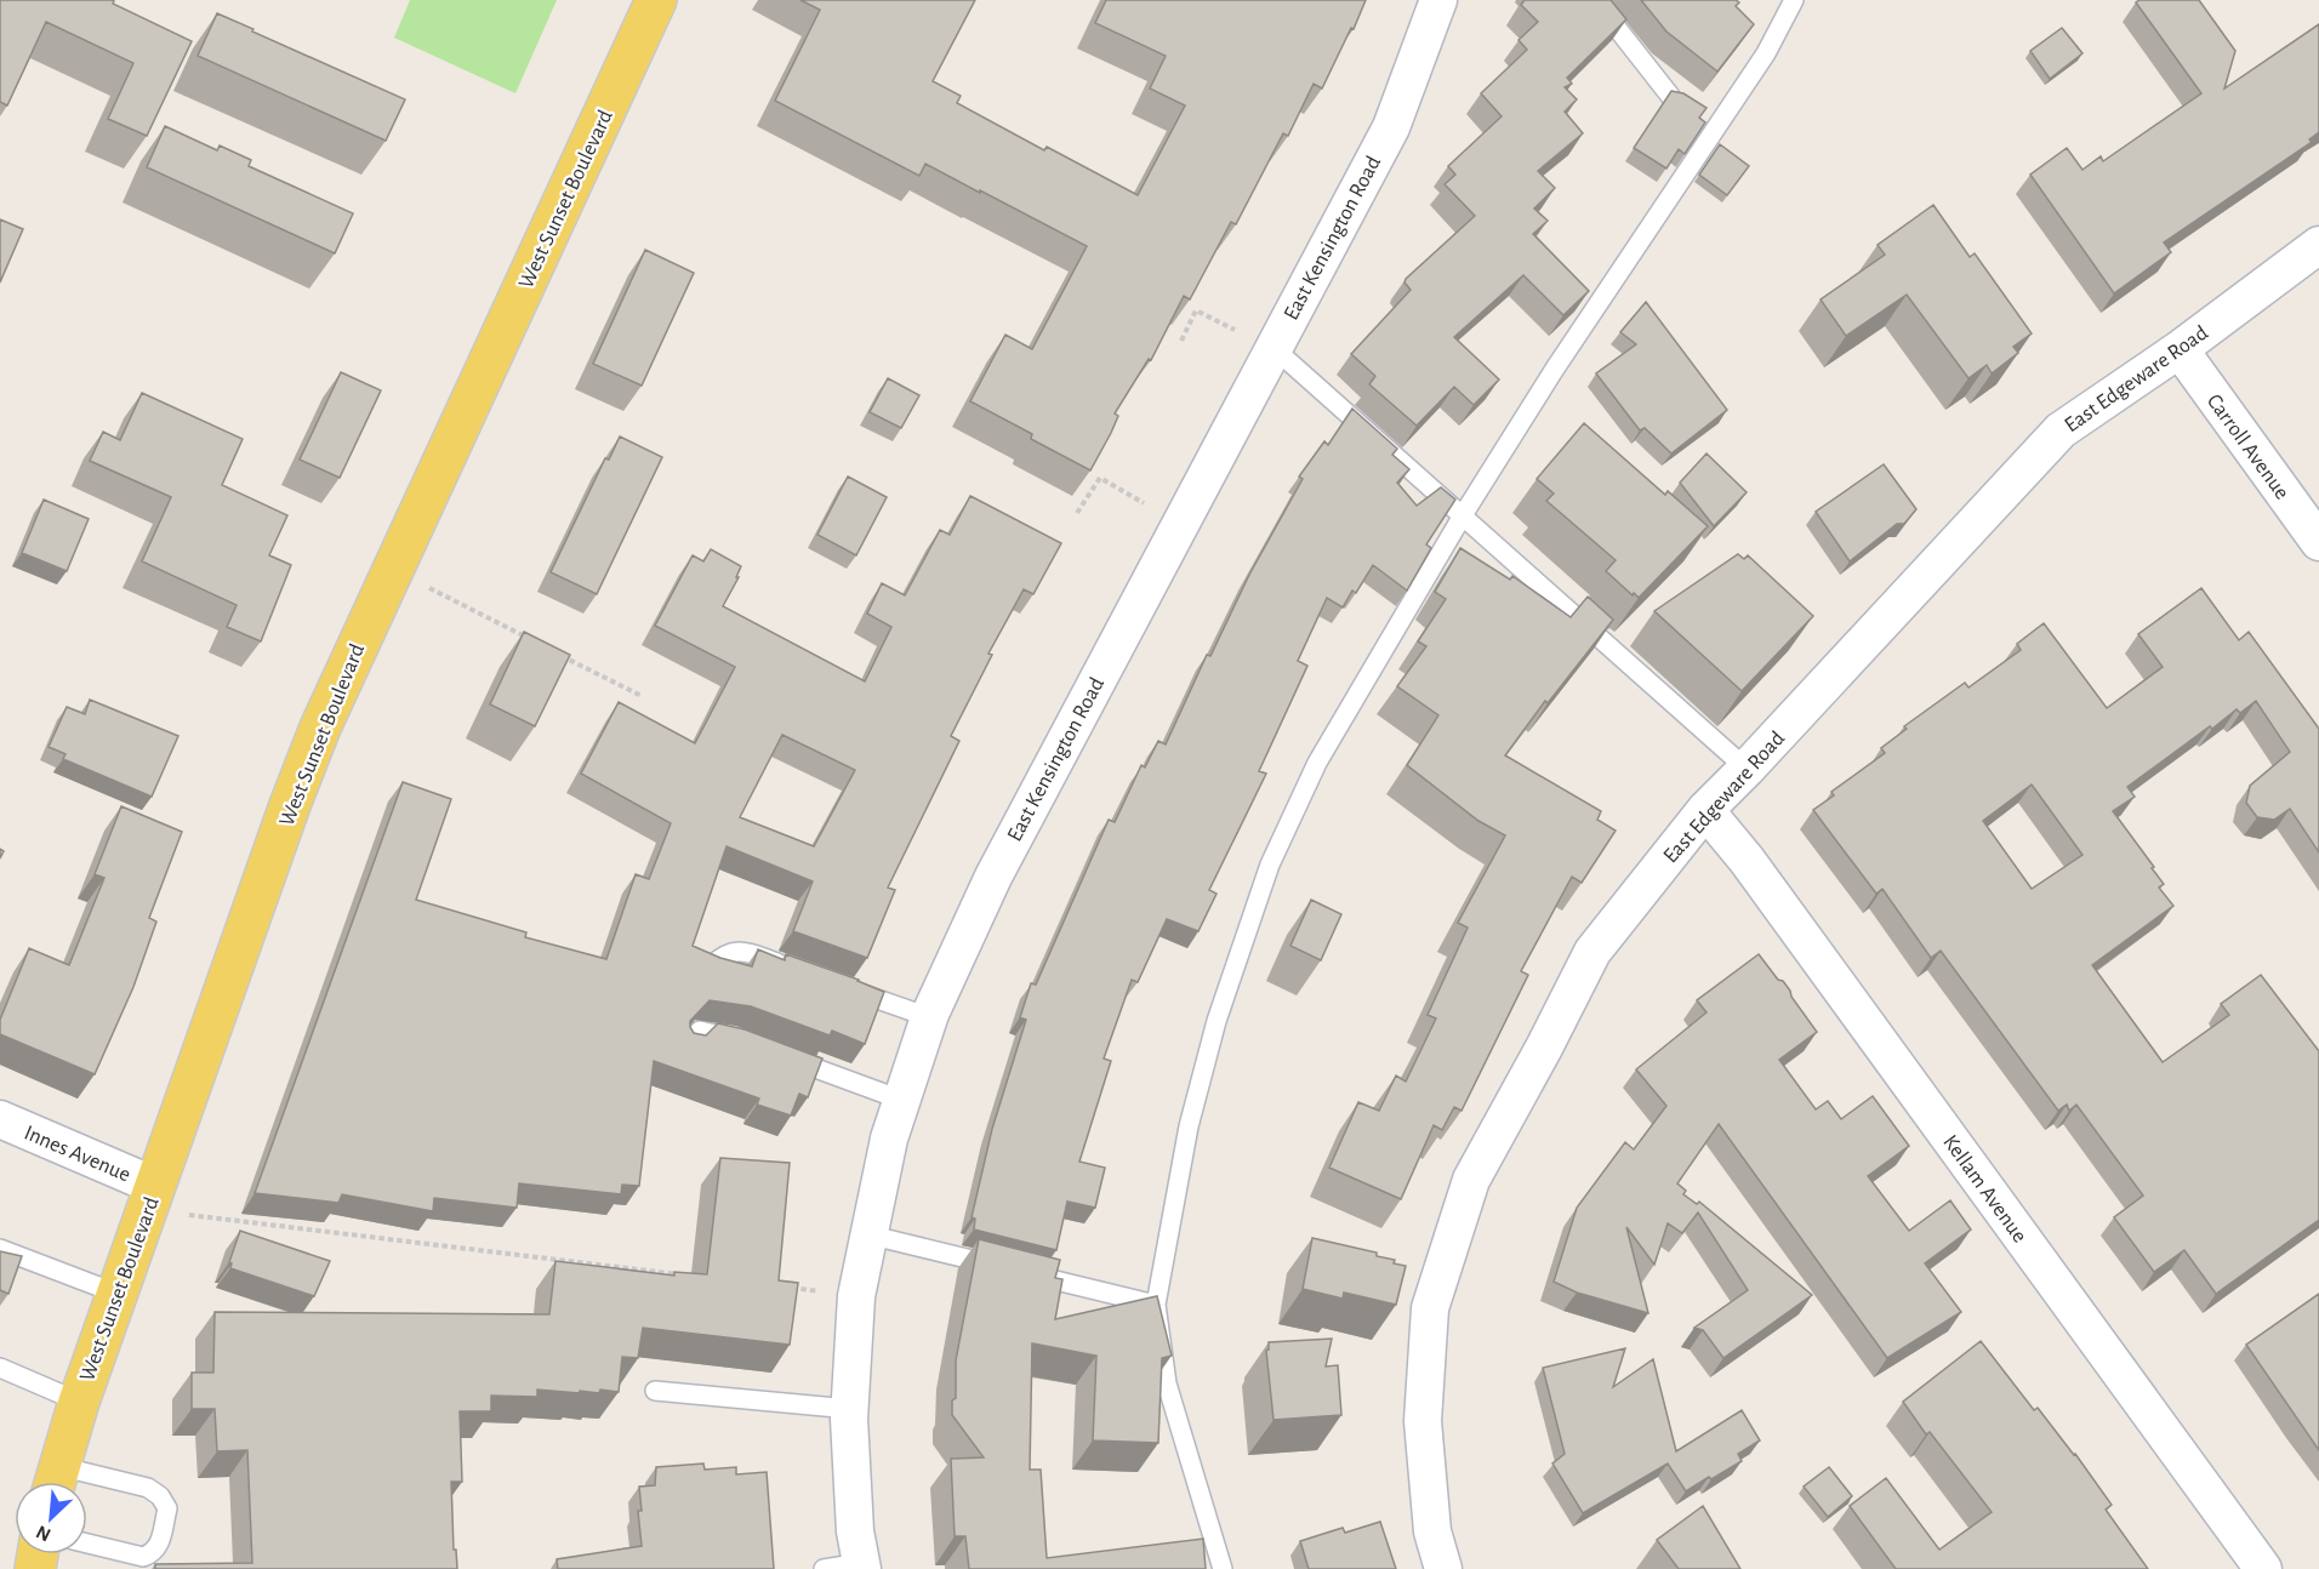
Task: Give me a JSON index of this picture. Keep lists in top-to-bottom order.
{
  "streets": {
    "main road": ["West Sunset Boulevard"],
    "street": [
      "East Kensington Road",
      "East Edgeware Road",
      "Carroll Avenue",
      "Innes Avenue",
      "Kellam Avenue"
    ]
  },
  "crossings": [
    ["West Sunset Boulevard", "Innes Avenue"],
    ["East Edgeware Road", "Carroll Avenue"],
    ["East Edgeware Road", "Kellam Avenue"]
  ],
  "north": "bottom left"
}
